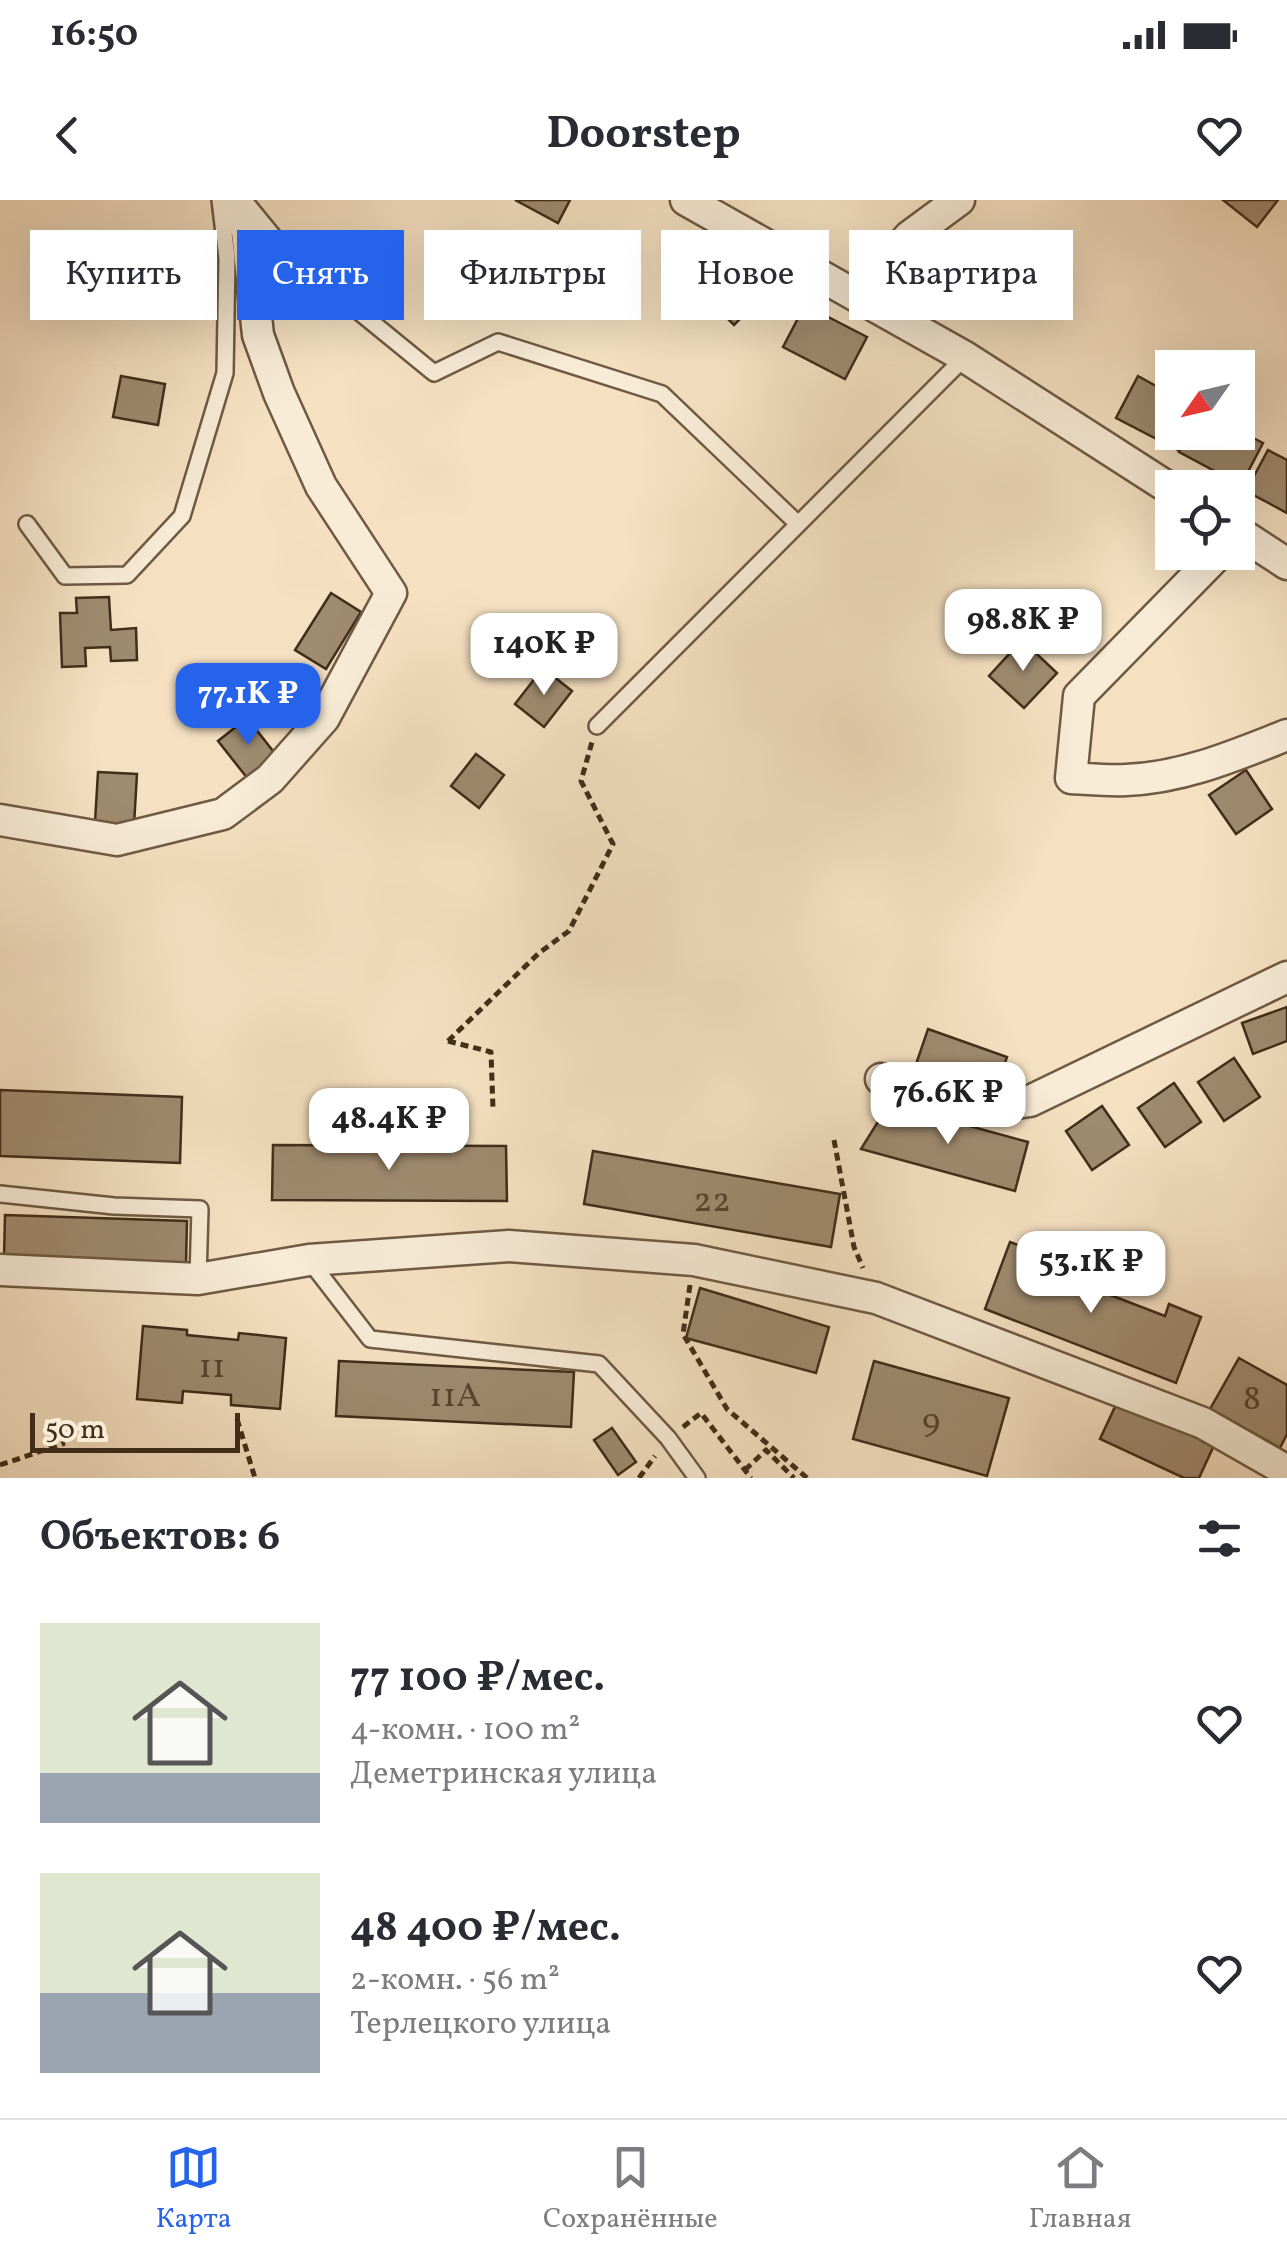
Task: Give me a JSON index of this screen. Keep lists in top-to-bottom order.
{
  "house_numbers": [
    "22",
    "11",
    "11А",
    "8",
    "9"
  ],
  "scale_bar": "50 m",
  "north": "bottom left",
  "page": {
    "status": "16:50",
    "header": "Doorstep",
    "chip": [
      "Купить",
      "Снять",
      "Фильтры",
      "Новое",
      "Квартира"
    ],
    "price": [
      "98.8K ₽",
      "140K ₽",
      "77.1K ₽",
      "76.6K ₽",
      "48.4K ₽",
      "53.1K ₽"
    ],
    "scale": "50 m",
    "heading": "Объектов: 6",
    "list": [
      {
        "name": "77 100 ₽/мес.",
        "note": "4-комн. · 100 m² · Деметринская улица"
      },
      {
        "name": "48 400 ₽/мес.",
        "note": "2-комн. · 56 m² · Терлецкого улица"
      }
    ],
    "tabs": ["Карта", "Сохранённые", "Главная"]
  }
}
